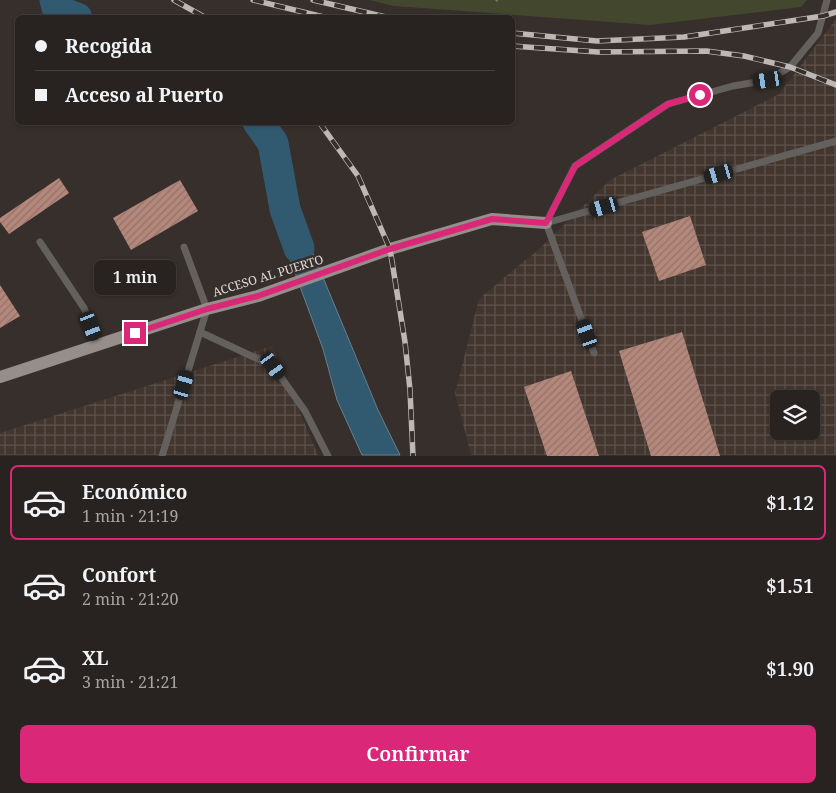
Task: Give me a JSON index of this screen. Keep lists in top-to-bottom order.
{
  "streets": {
    "main road": ["ACCESO AL PUERTO"]
  },
  "page": {
    "banner": ["Recogida", "Acceso al Puerto"],
    "bubble": "1 min",
    "list": [
      {
        "name": "Económico",
        "note": "1 min · 21:19",
        "value": "$1.12"
      },
      {
        "name": "Confort",
        "note": "2 min · 21:20",
        "value": "$1.51"
      },
      {
        "name": "XL",
        "note": "3 min · 21:21",
        "value": "$1.90"
      }
    ],
    "buttons": "Confirmar"
  }
}
